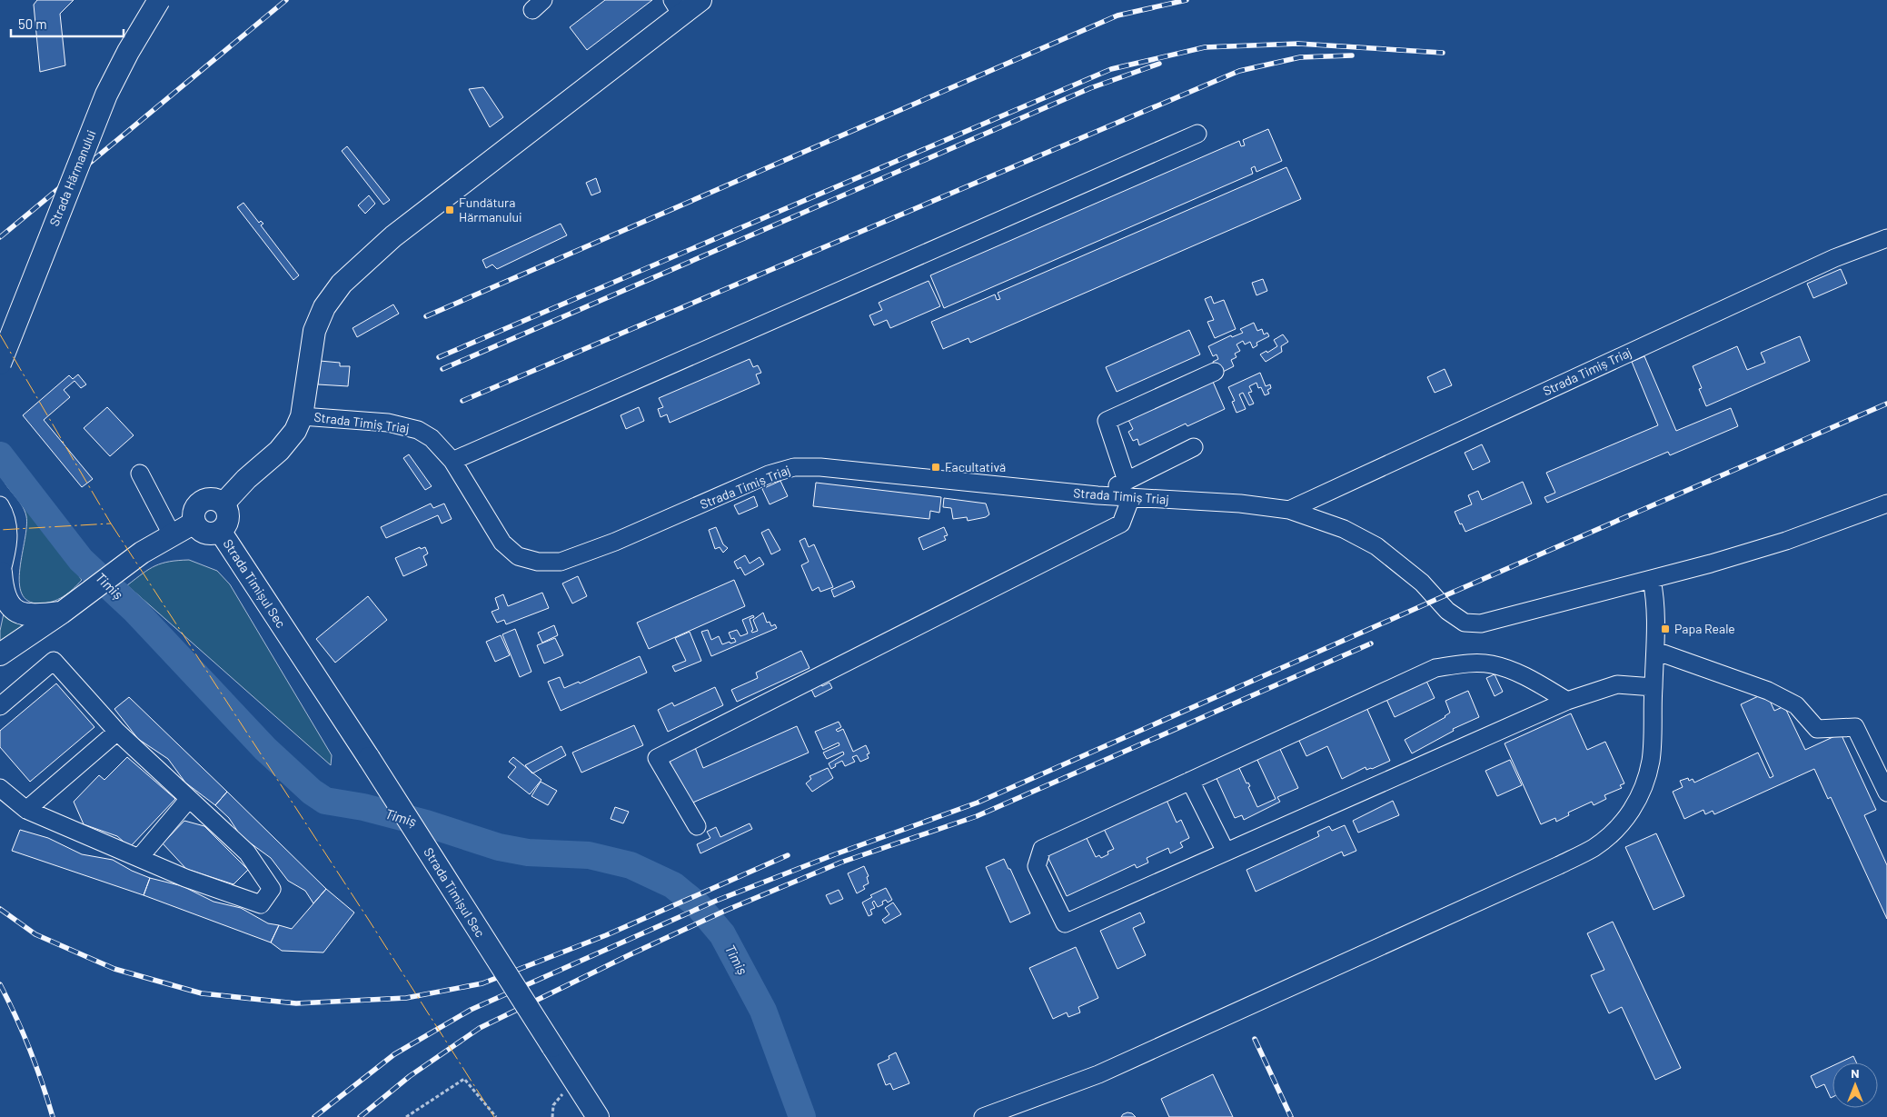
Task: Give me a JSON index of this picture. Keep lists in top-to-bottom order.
{
  "streets": {
    "main road": ["Strada Hărmanului", "Strada Timișul Sec"],
    "street": ["Strada Timiș Triaj"]
  },
  "water": ["Timiș"],
  "places": {
    "transit": ["Fundătura Hărmanului", "Facultativă", "Papa Reale"]
  },
  "scale_bar": "50 m",
  "north": "top"
}
